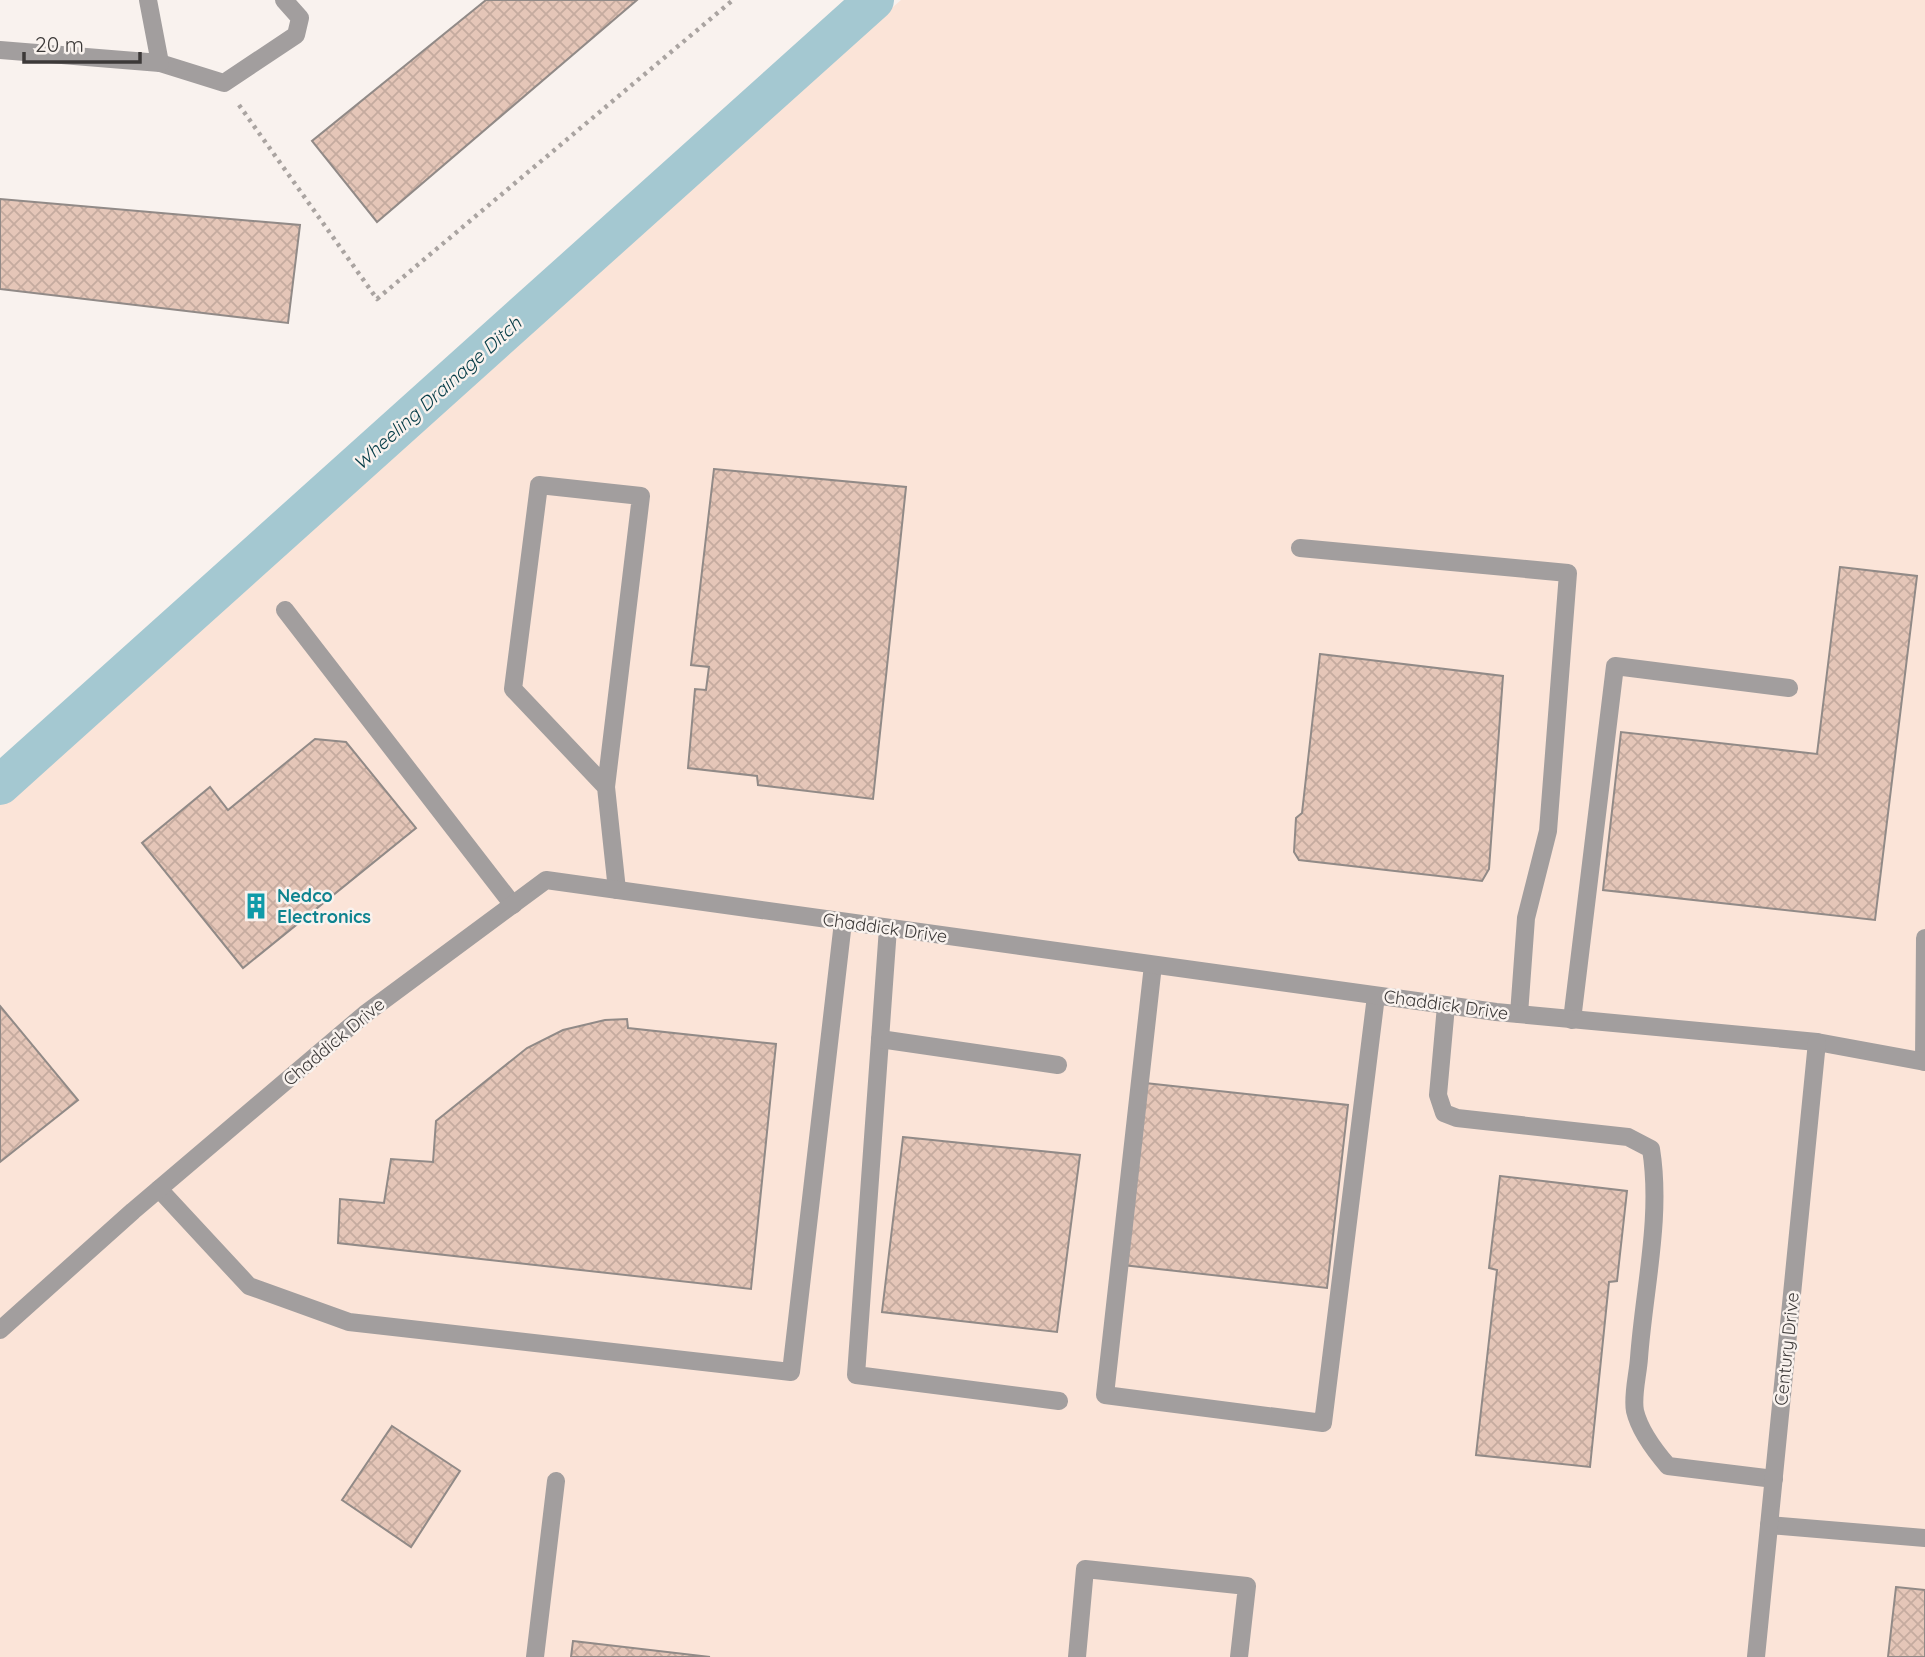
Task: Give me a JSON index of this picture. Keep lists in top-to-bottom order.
{
  "streets": {
    "street": ["Chaddick Drive", "Century Drive"]
  },
  "crossings": [
    ["Chaddick Drive", "Century Drive"]
  ],
  "water": ["Wheeling Drainage Ditch"],
  "places": {
    "building": ["Nedco Electronics"]
  },
  "scale_bar": "20 m"
}
